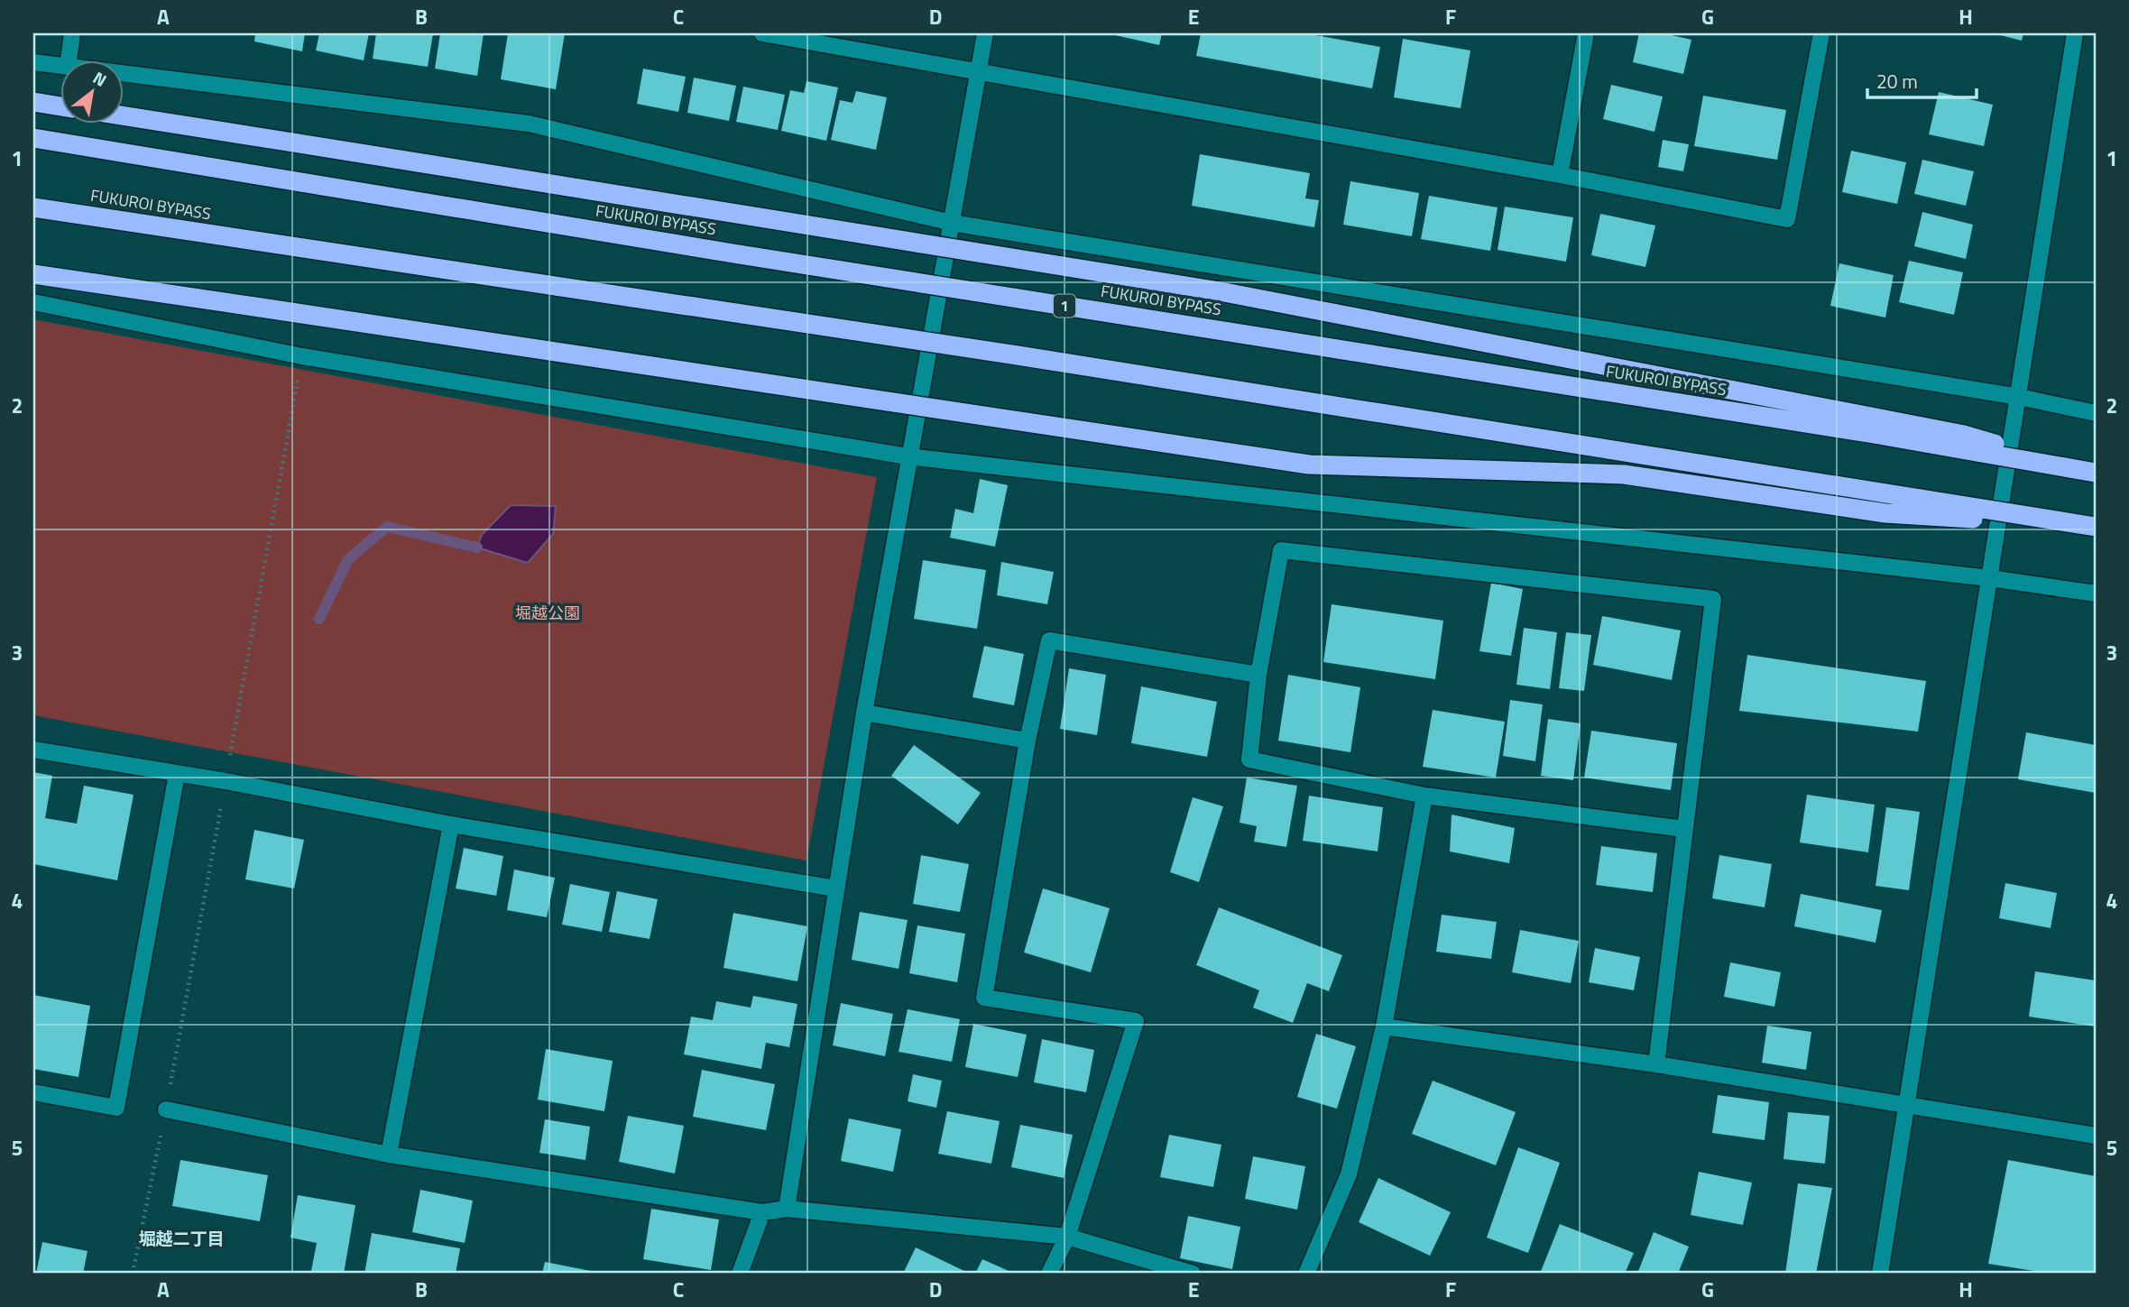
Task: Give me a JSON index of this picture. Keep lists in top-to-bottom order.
{
  "streets": {
    "highway": ["FUKUROI BYPASS", "1"]
  },
  "districts": ["堀越二丁目"],
  "parks": ["堀越公園"],
  "scale_bar": "20 m",
  "north": "top right",
  "grid": {
    "columns": [
      "A",
      "B",
      "C",
      "D",
      "E",
      "F",
      "G",
      "H"
    ],
    "rows": [
      "1",
      "2",
      "3",
      "4",
      "5"
    ]
  }
}
